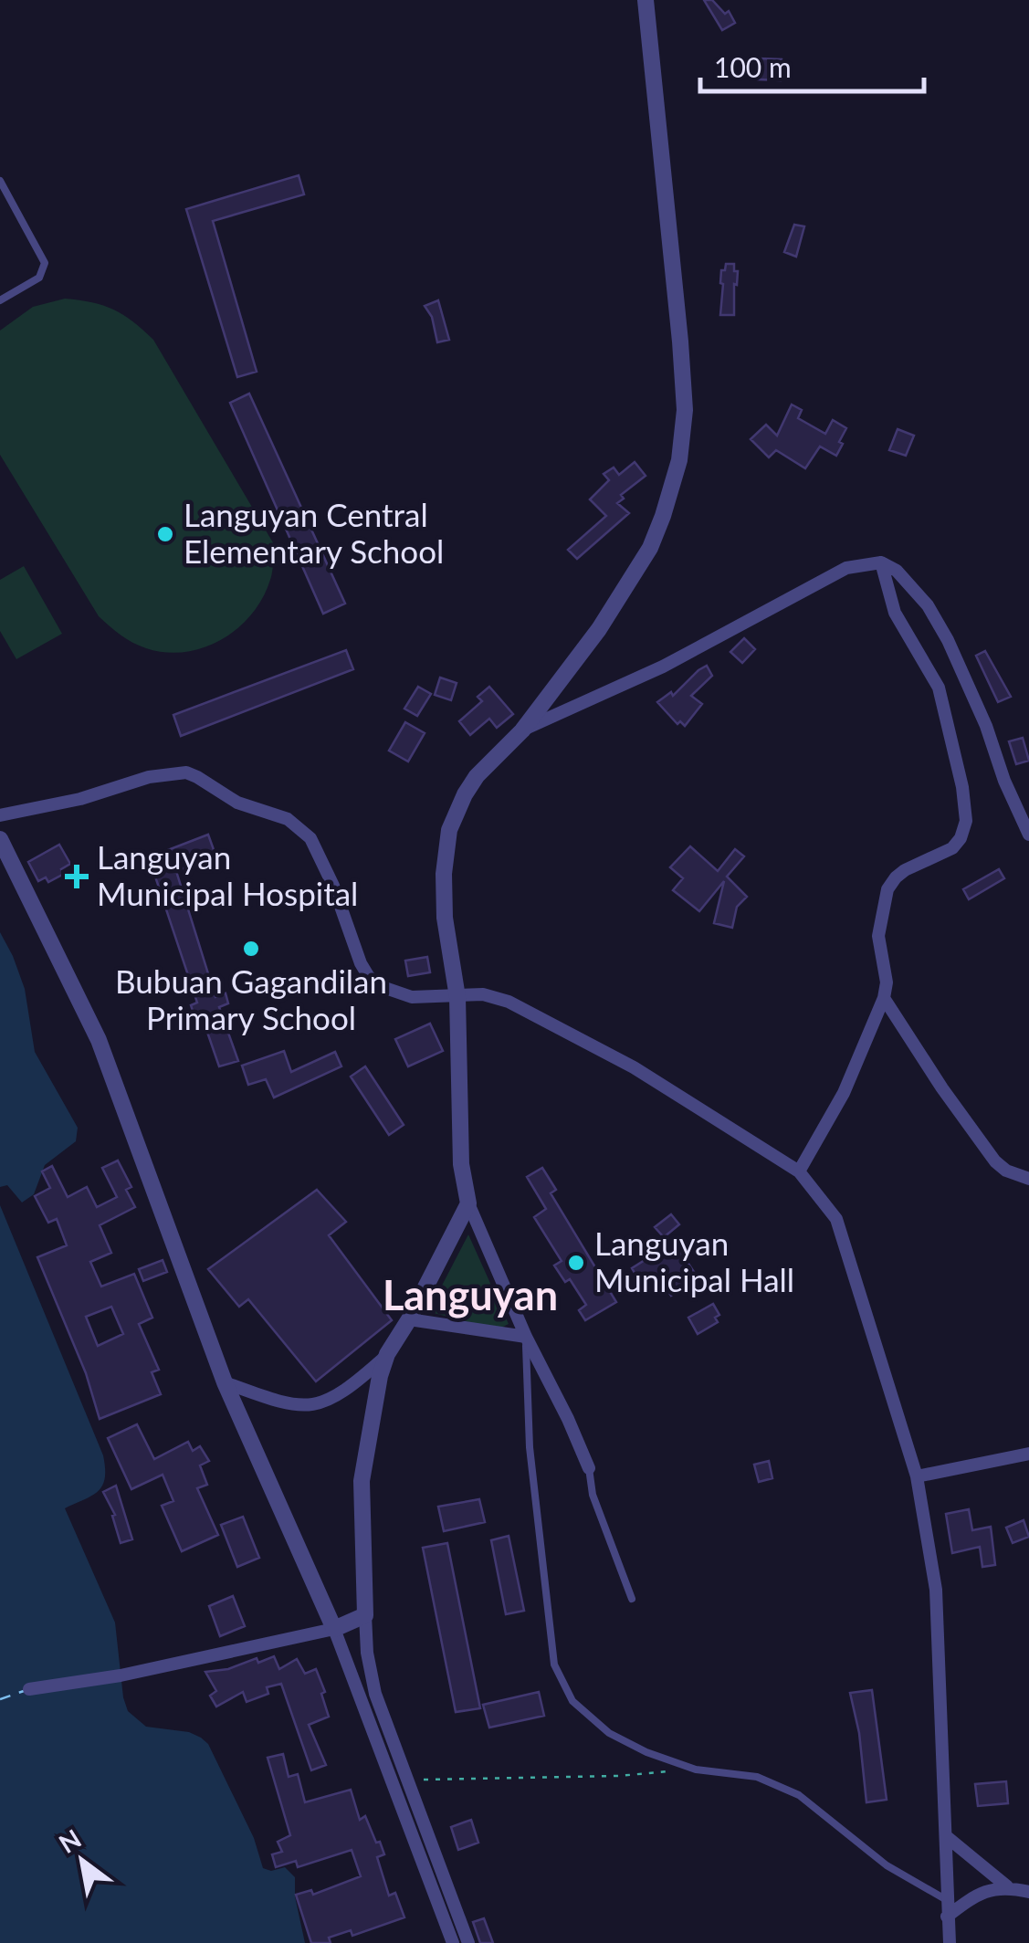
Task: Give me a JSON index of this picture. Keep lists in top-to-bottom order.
{
  "districts": ["Languyan"],
  "places": {
    "other": ["Languyan Central Elementary School", "Bubuan Gagandilan Primary School", "Languyan Municipal Hall"],
    "health": ["Languyan Municipal Hospital"]
  },
  "scale_bar": "100 m",
  "north": "top left"
}
